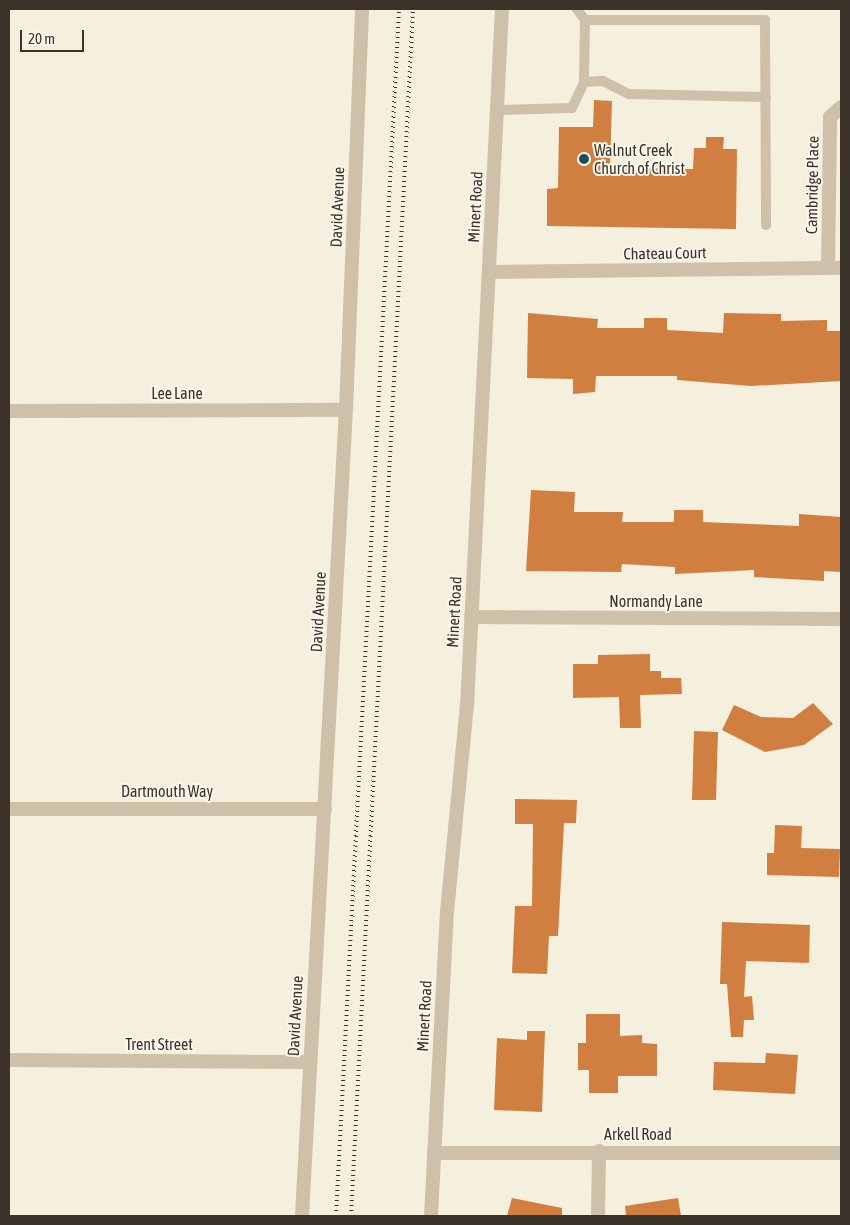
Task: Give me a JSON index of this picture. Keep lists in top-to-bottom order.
{
  "streets": {
    "street": [
      "Cambridge Place",
      "David Avenue",
      "Minert Road",
      "Chateau Court",
      "Lee Lane",
      "Normandy Lane",
      "Dartmouth Way",
      "Trent Street",
      "Arkell Road"
    ]
  },
  "crossings": [
    ["Cambridge Place", "Chateau Court"],
    ["David Avenue", "Lee Lane"],
    ["David Avenue", "Dartmouth Way"],
    ["David Avenue", "Trent Street"],
    ["Minert Road", "Chateau Court"],
    ["Minert Road", "Normandy Lane"],
    ["Minert Road", "Arkell Road"]
  ],
  "places": ["Walnut Creek Church of Christ"],
  "scale_bar": "20 m"
}
